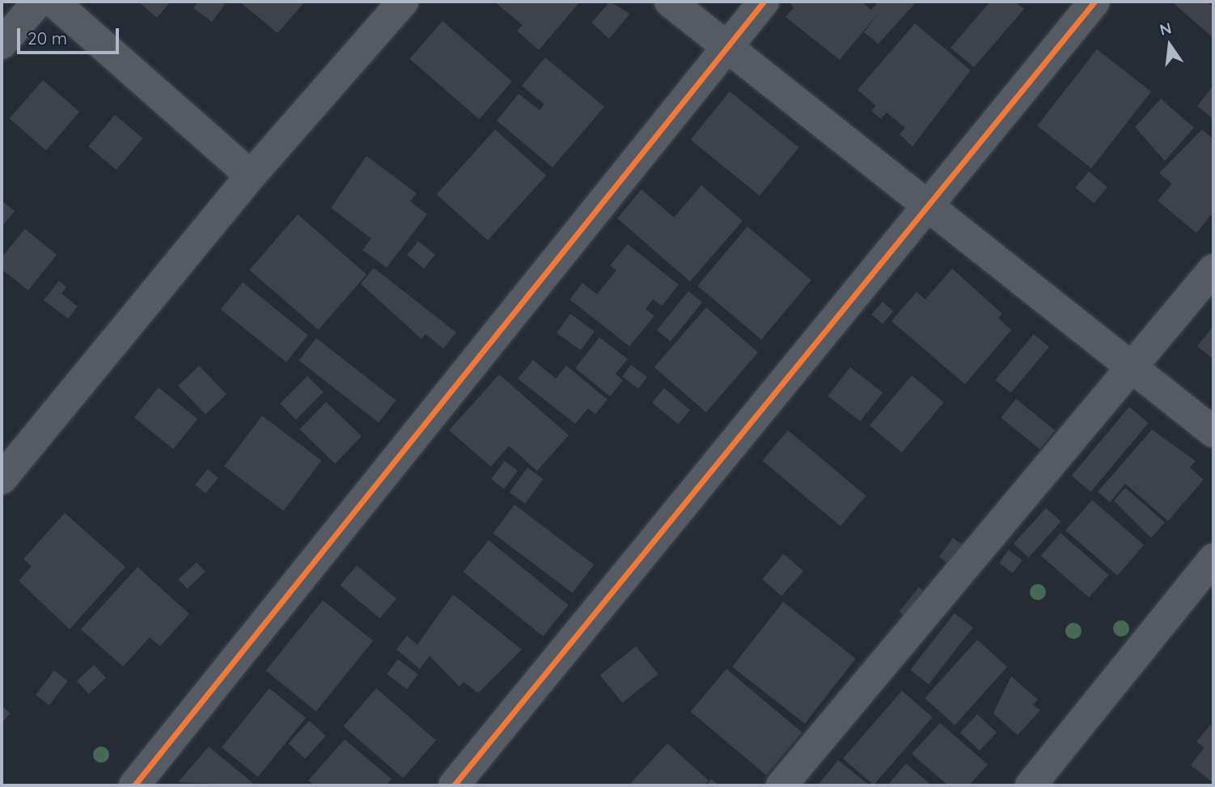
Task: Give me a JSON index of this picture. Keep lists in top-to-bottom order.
{
  "scale_bar": "20 m",
  "north": "top"
}
